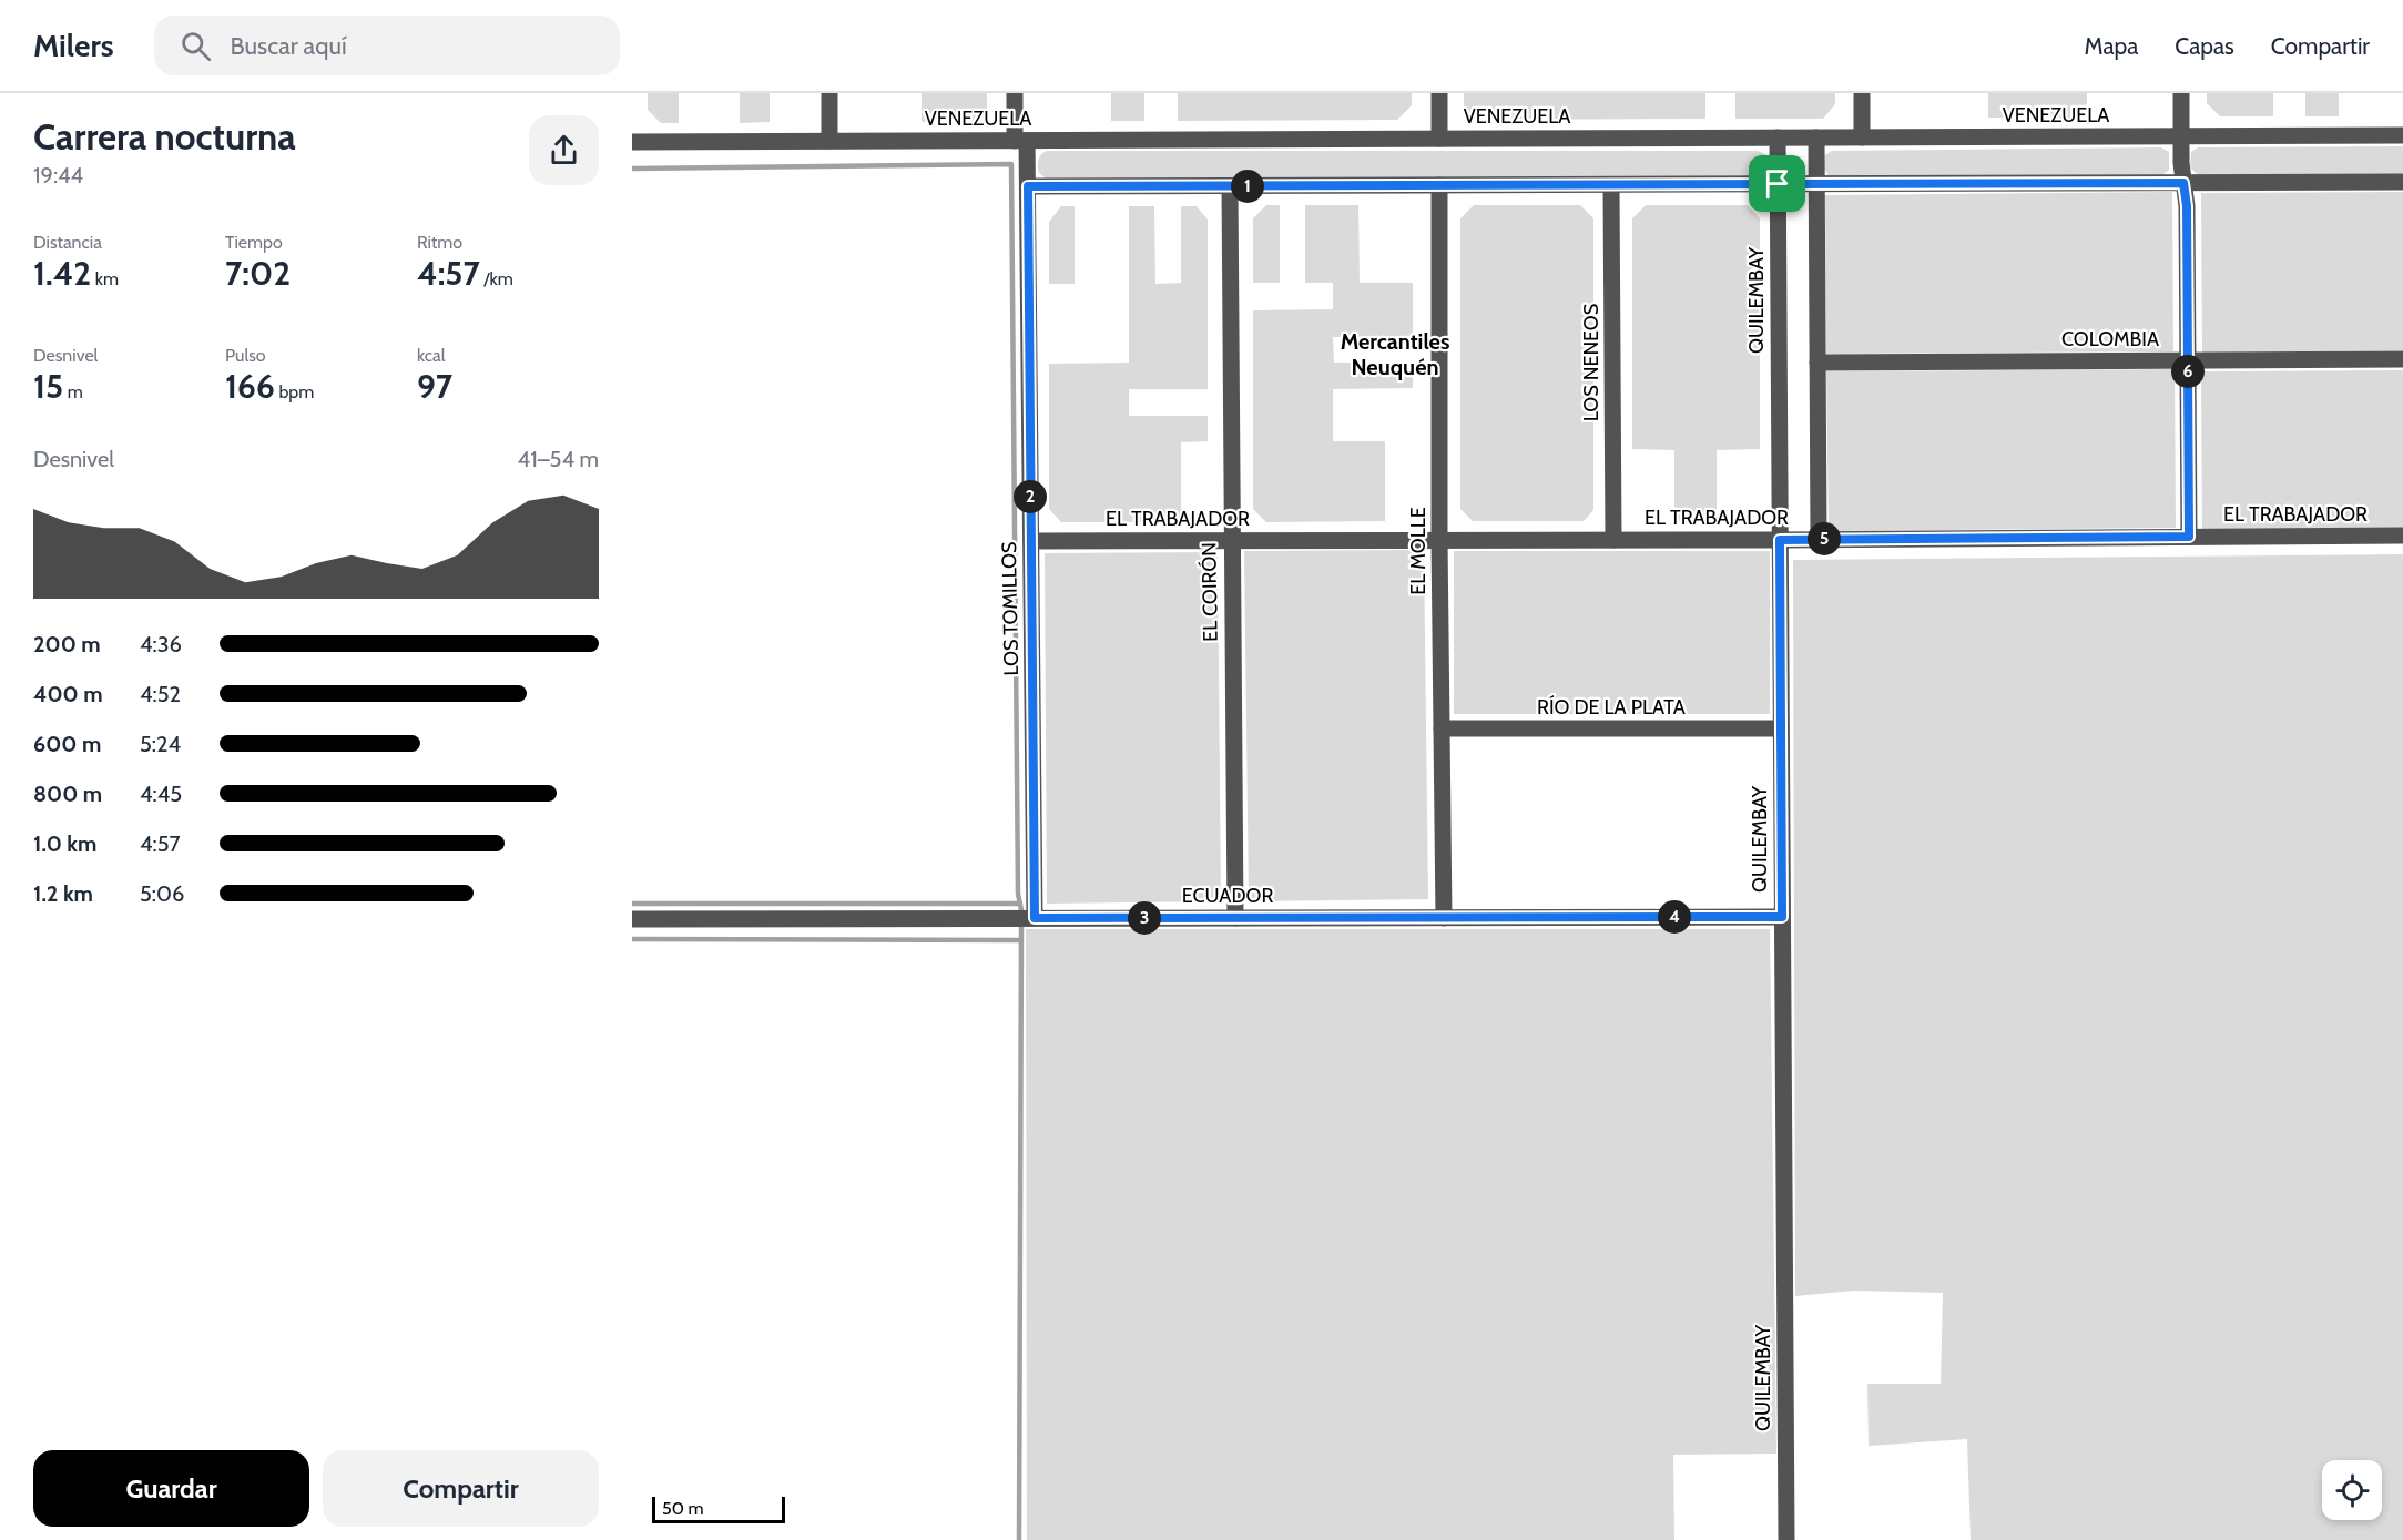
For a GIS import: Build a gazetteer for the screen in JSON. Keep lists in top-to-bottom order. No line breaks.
{"streets":{"street":["VENEZUELA","QUILEMBAY","COLOMBIA","LOS NENEOS","EL TRABAJADOR","EL MOLLE","EL COIRÓN","LOS TOMILLOS","RÍO DE LA PLATA","ECUADOR"]},"crossings":[["VENEZUELA","QUILEMBAY"],["VENEZUELA","LOS TOMILLOS"],["QUILEMBAY","EL TRABAJADOR"],["QUILEMBAY","RÍO DE LA PLATA"],["QUILEMBAY","ECUADOR"],["LOS NENEOS","EL TRABAJADOR"],["EL TRABAJADOR","EL MOLLE"],["EL TRABAJADOR","EL COIRÓN"],["EL TRABAJADOR","LOS TOMILLOS"],["EL MOLLE","RÍO DE LA PLATA"],["EL MOLLE","ECUADOR"],["EL COIRÓN","ECUADOR"],["LOS TOMILLOS","ECUADOR"]],"districts":["Mercantiles Neuquén"],"scale_bar":"50 m","page":{"header":"Milers","search":"Buscar aquí","nav":["Mapa","Capas","Compartir"],"heading":["Carrera nocturna","19:44"],"pins":["1","6","2","5","4","3"],"stats":[["Distancia","1.42 km"],["Tiempo","7:02"],["Ritmo","4:57 /km"],["Desnivel","15 m"],["Pulso","166 bpm"],["kcal","97"]],"chart":["Desnivel","41–54 m"],"list":[{"name":"200 m","note":"4:36"},{"name":"400 m","note":"4:52"},{"name":"600 m","note":"5:24"},{"name":"800 m","note":"4:45"},{"name":"1.0 km","note":"4:57"},{"name":"1.2 km","note":"5:06"}],"buttons":["Guardar","Compartir"],"scale":"50 m"}}
